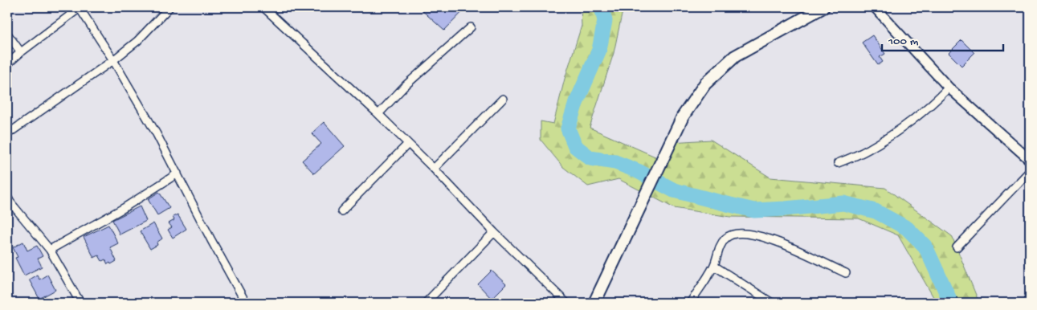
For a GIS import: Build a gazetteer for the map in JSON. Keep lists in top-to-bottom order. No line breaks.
{"scale_bar":"100 m"}
